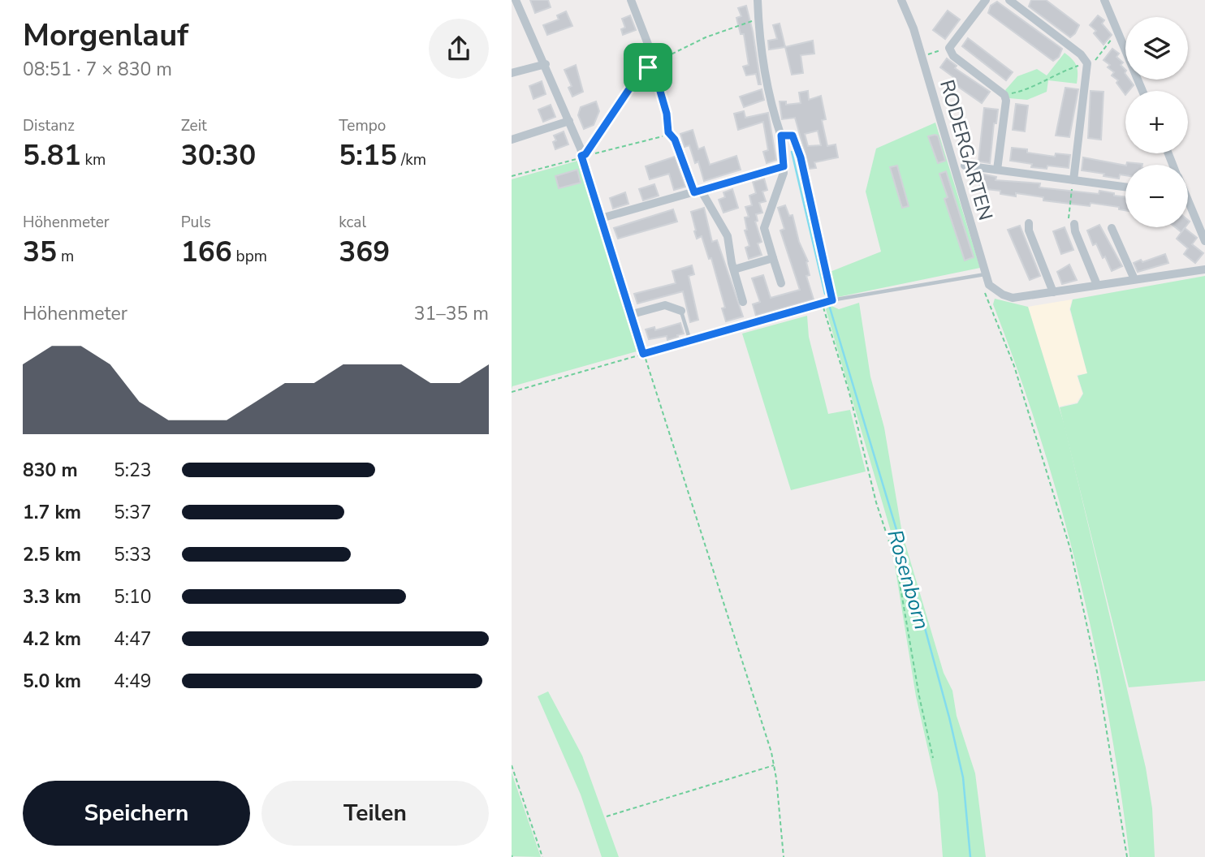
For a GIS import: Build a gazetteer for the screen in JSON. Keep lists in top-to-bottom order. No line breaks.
{"streets":{"street":["RODERGARTEN"]},"water":["Rosenborn"],"page":{"heading":["Morgenlauf","08:51 · 7 × 830 m"],"map_buttons":["+","−"],"stats":[["Distanz","5.81 km"],["Zeit","30:30"],["Tempo","5:15 /km"],["Höhenmeter","35 m"],["Puls","166 bpm"],["kcal","369"]],"chart":["Höhenmeter","31–35 m"],"list":[{"name":"830 m","note":"5:23"},{"name":"1.7 km","note":"5:37"},{"name":"2.5 km","note":"5:33"},{"name":"3.3 km","note":"5:10"},{"name":"4.2 km","note":"4:47"},{"name":"5.0 km","note":"4:49"}],"buttons":["Speichern","Teilen"]}}
